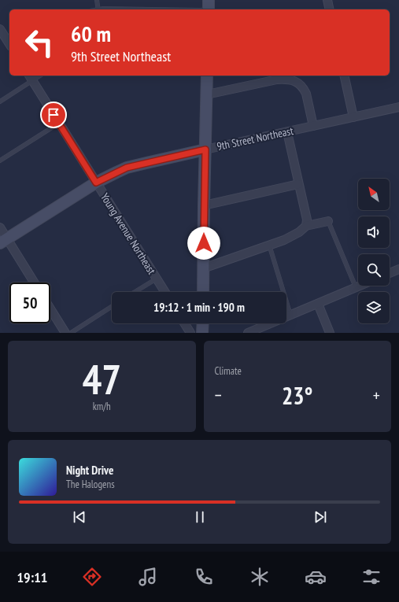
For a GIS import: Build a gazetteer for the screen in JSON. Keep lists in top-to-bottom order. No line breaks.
{"streets":{"main road":["9th Street Northeast"],"street":["Young Avenue Northeast"]},"crossings":[["9th Street Northeast","Young Avenue Northeast"]],"north":"top left","page":{"turn":["60 m","9th Street Northeast"],"limit":"50","trip":"19:12 · 1 min · 190 m","tile":[["47","km/h"],"Climate"],"heat":["−","23°","+"],"song":["Night Drive","The Halogens"],"tabs":"19:11"}}
